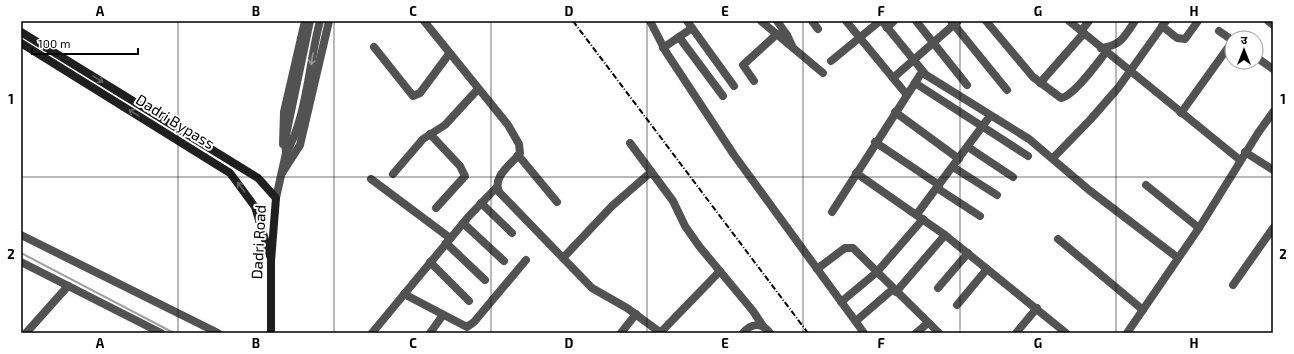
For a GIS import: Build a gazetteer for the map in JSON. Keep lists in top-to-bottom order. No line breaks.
{"streets":{"main road":["Dadri Bypass","Dadri Road"]},"crossings":[["Dadri Bypass","Dadri Road"]],"scale_bar":"100 m","north":"top","grid":{"columns":["A","B","C","D","E","F","G","H"],"rows":["1","2"]}}
